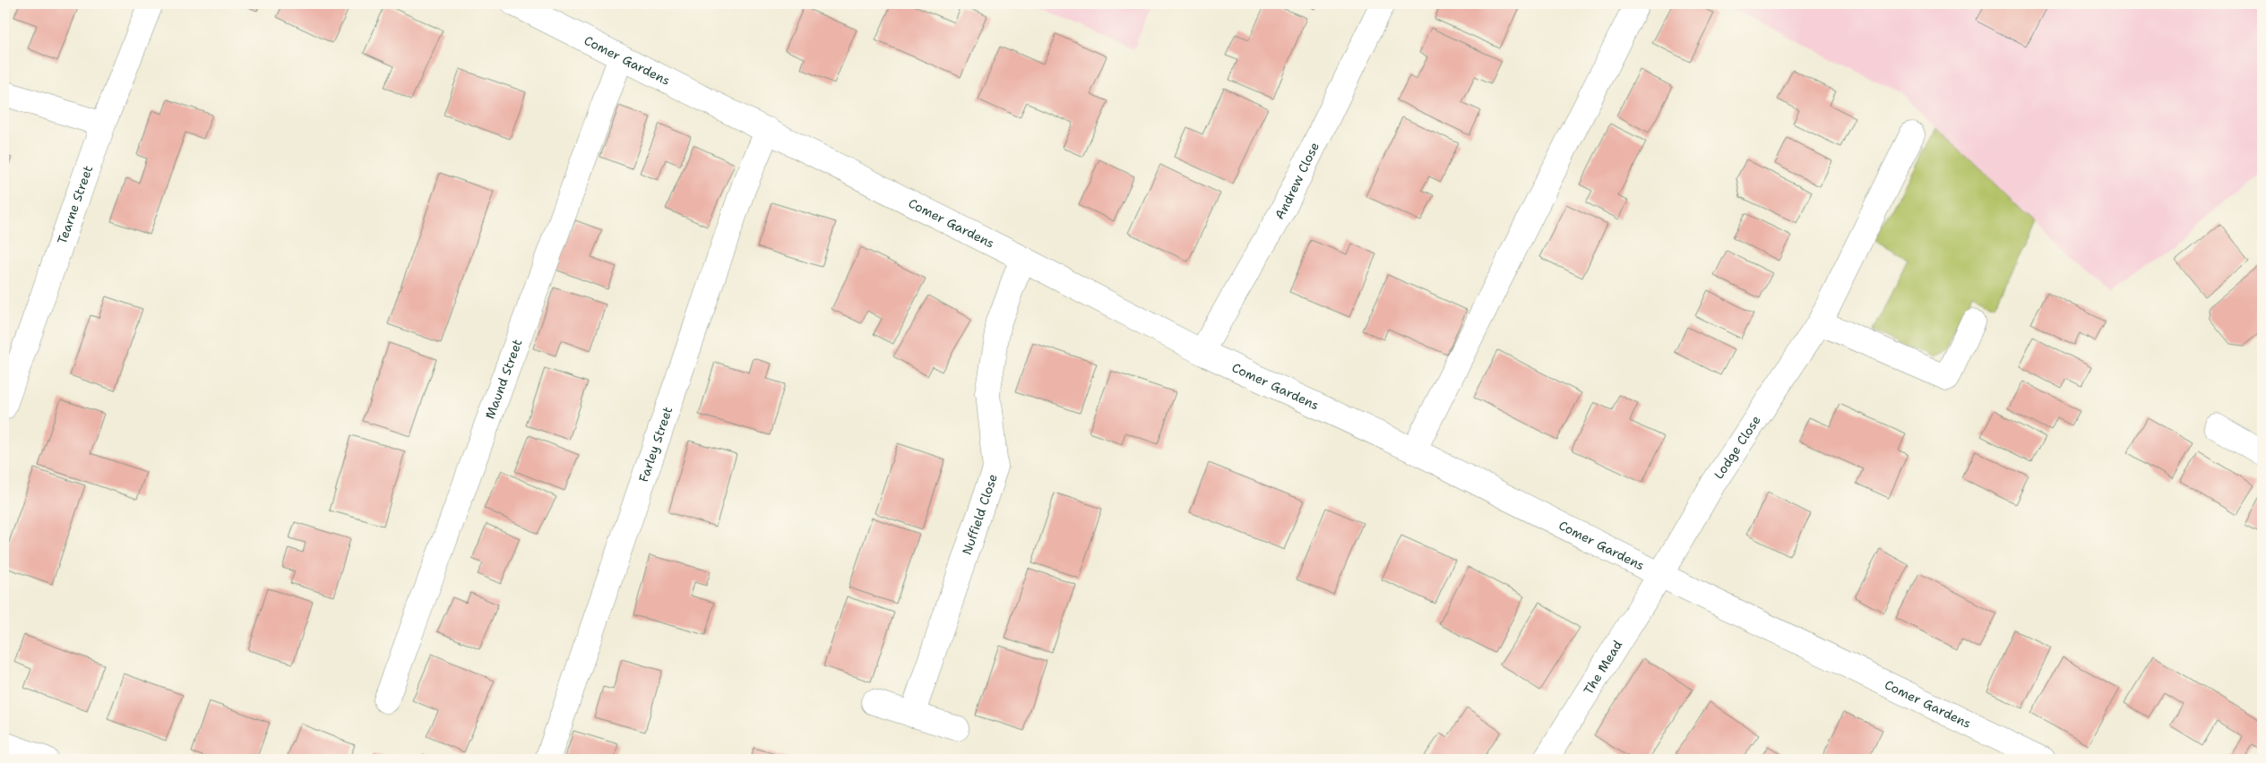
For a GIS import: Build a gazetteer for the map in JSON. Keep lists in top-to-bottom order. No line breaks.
{"streets":{"street":["Comer Gardens","Andrew Close","Tearne Street","Maund Street","Farley Street","Lodge Close","Nuffield Close","The Mead"]},"crossings":[["Comer Gardens","Andrew Close"],["Comer Gardens","Maund Street"],["Comer Gardens","Farley Street"],["Comer Gardens","Lodge Close"],["Comer Gardens","Nuffield Close"],["Comer Gardens","The Mead"],["Lodge Close","The Mead"]]}
